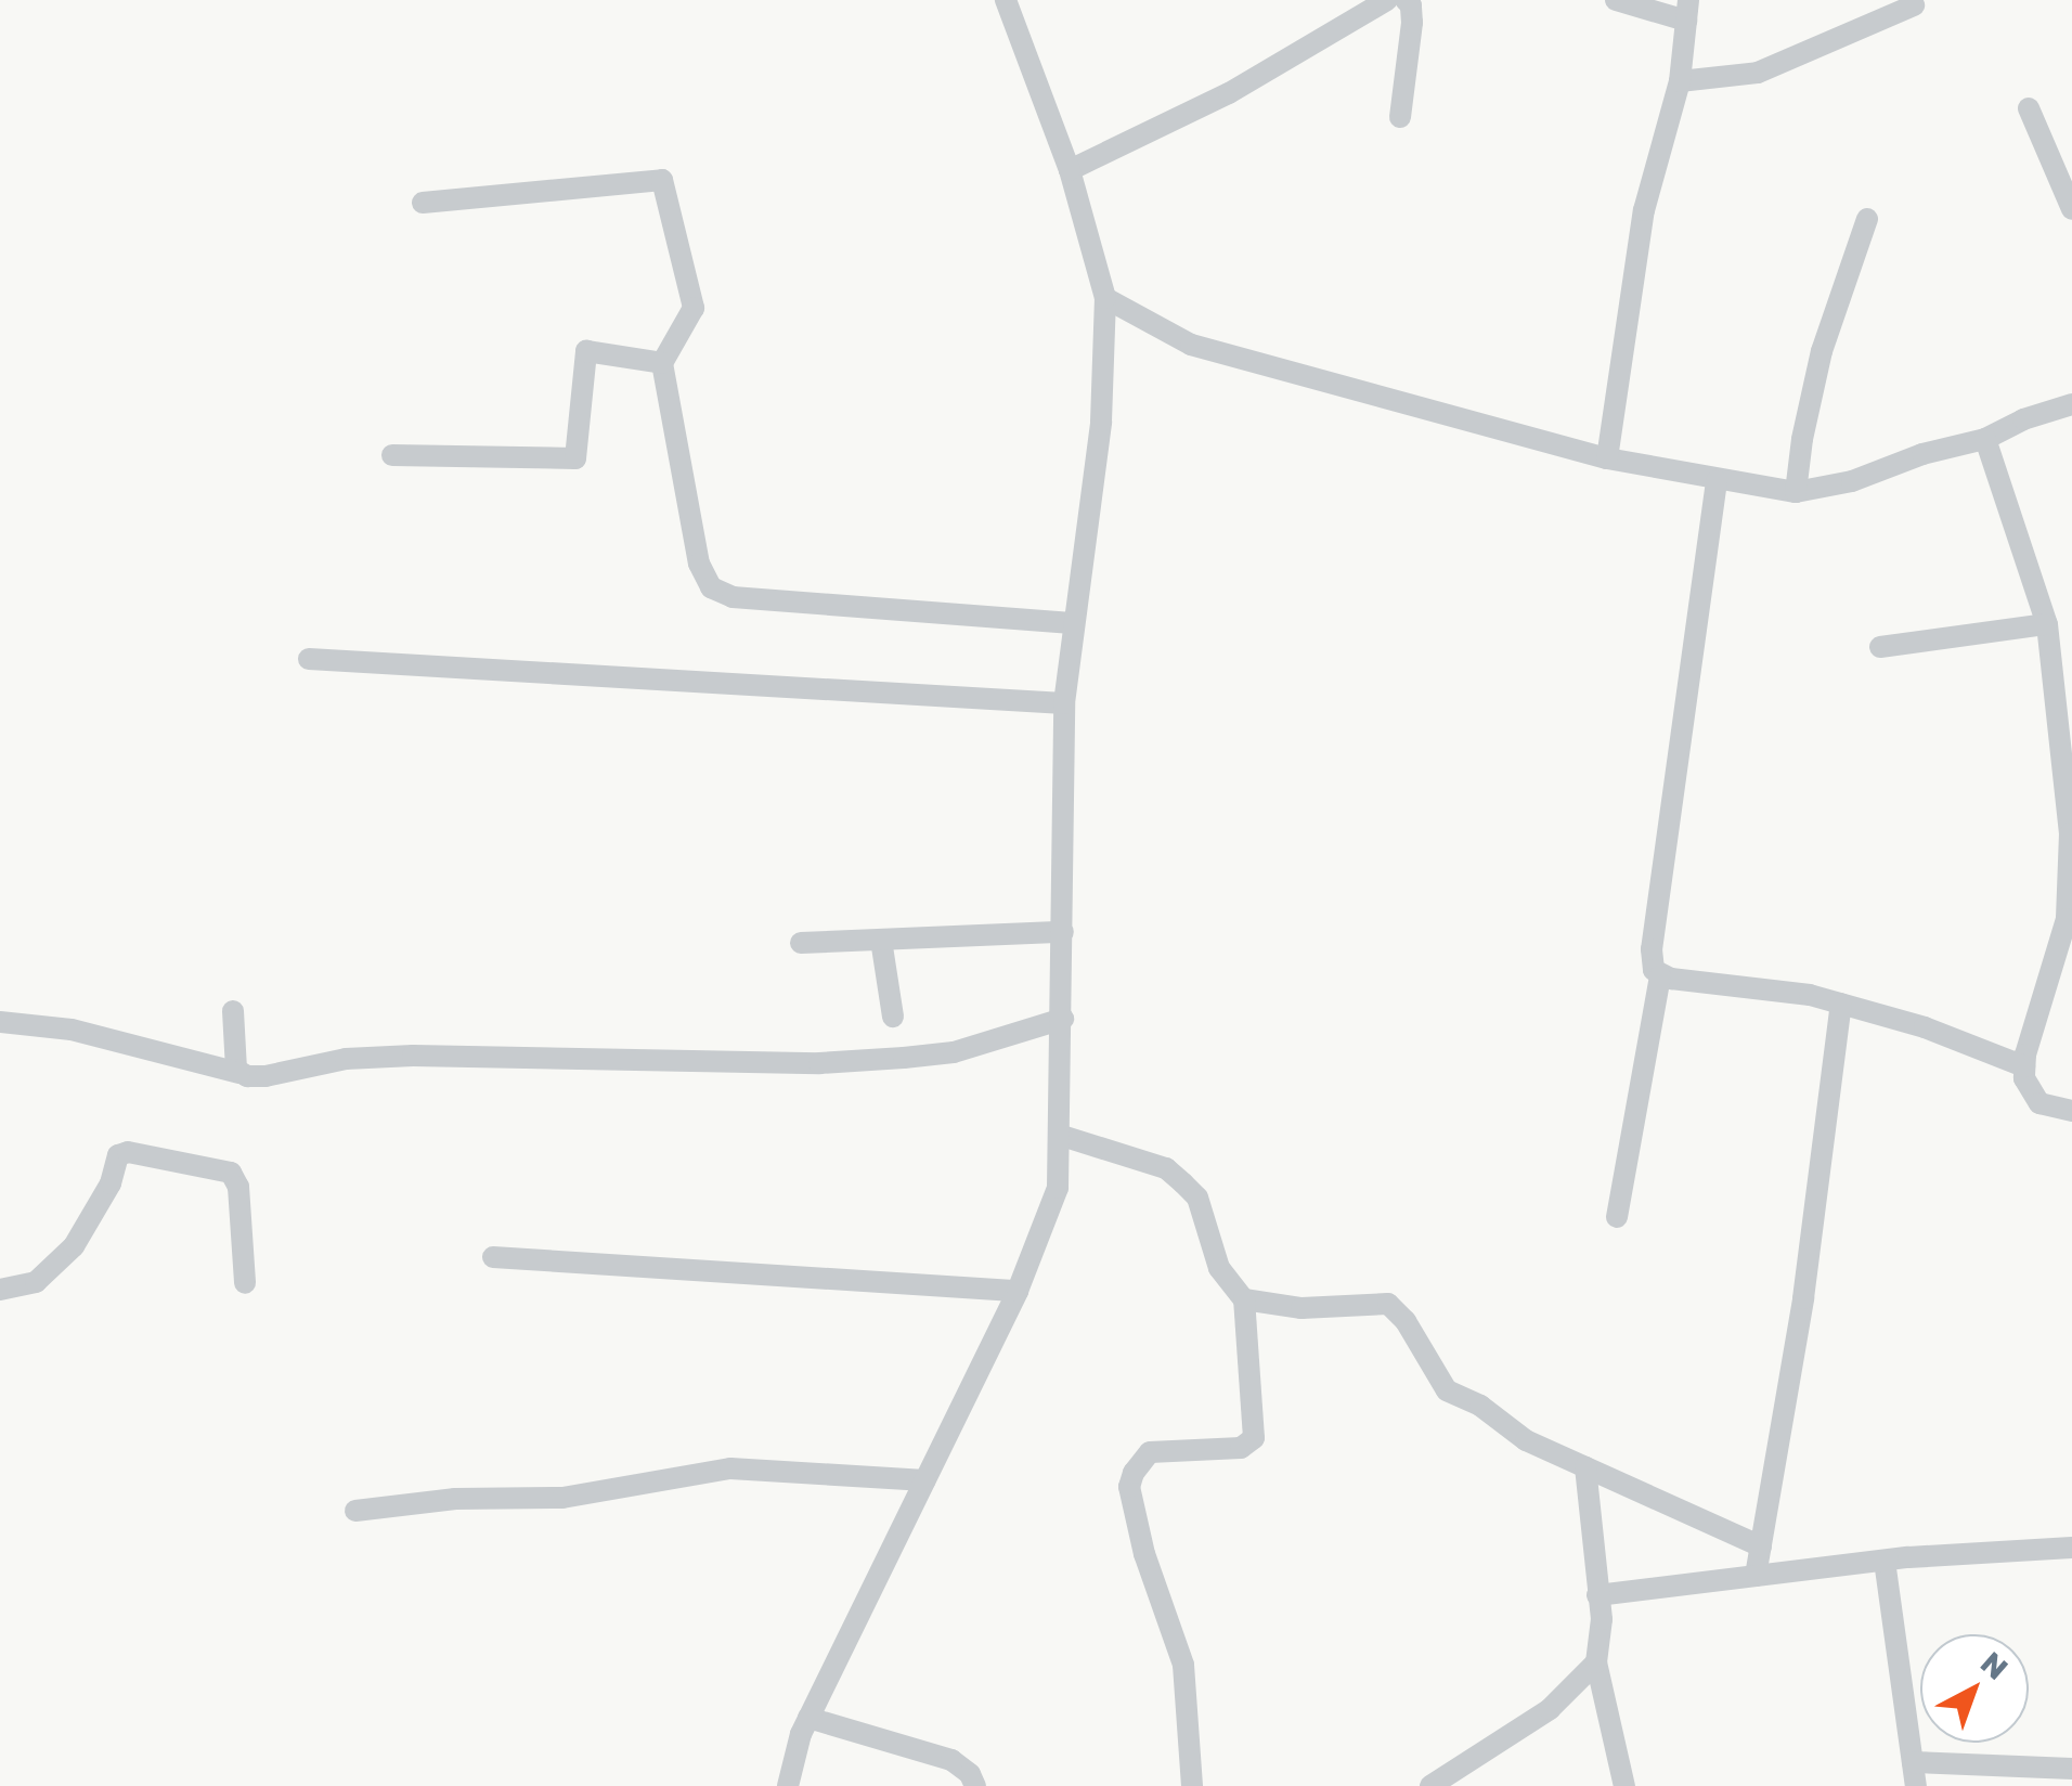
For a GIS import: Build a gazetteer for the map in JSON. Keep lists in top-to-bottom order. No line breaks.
{"north":"top right"}
